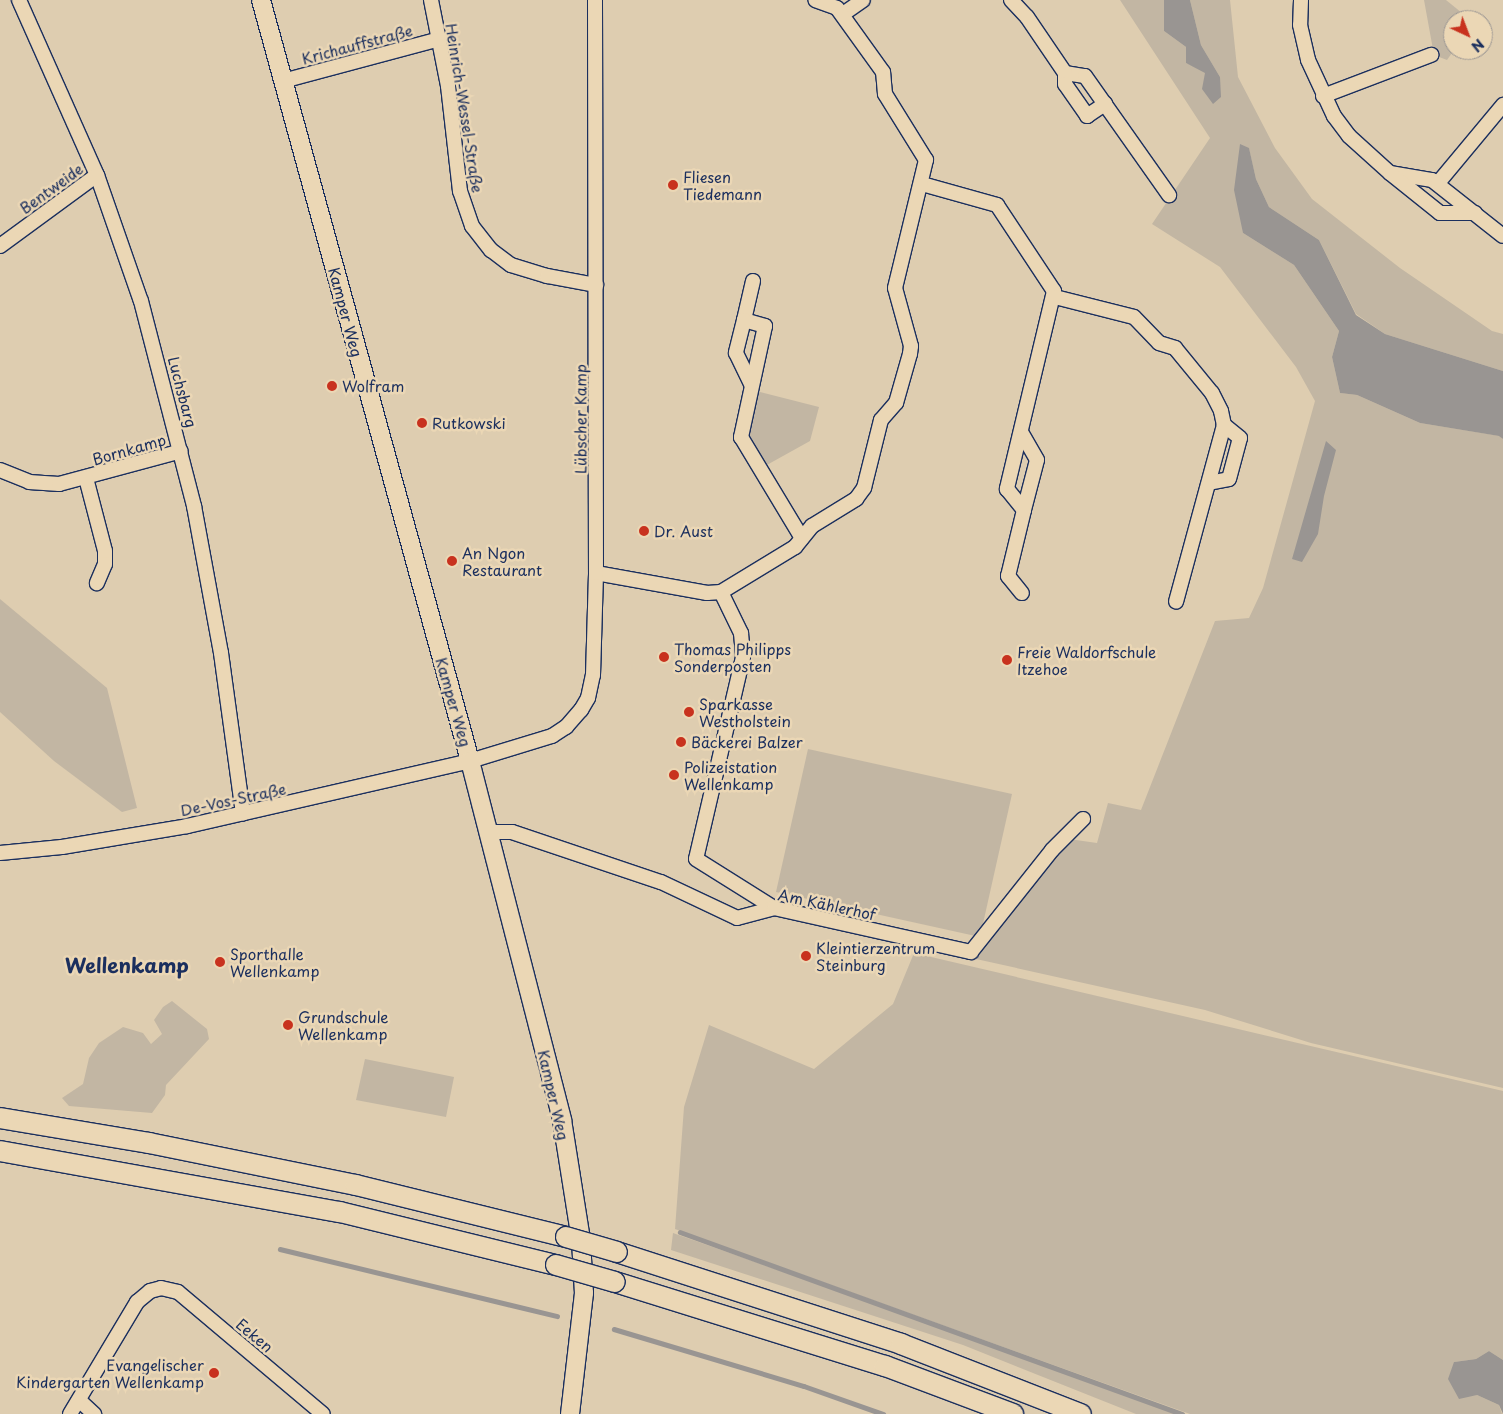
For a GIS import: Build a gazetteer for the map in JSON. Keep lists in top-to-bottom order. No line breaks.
{"streets":{"main road":["Kamper Weg"],"street":["Krichauffstraße","Heinrich-Wessel-Straße","Bentweide","Luchsbarg","Lübscher Kamp","Bornkamp","De-Vos-Straße","Am Kählerhof","Eeken"]},"crossings":[["Krichauffstraße","Heinrich-Wessel-Straße"],["Krichauffstraße","Kamper Weg"],["Heinrich-Wessel-Straße","Lübscher Kamp"],["Bentweide","Luchsbarg"],["Kamper Weg","Lübscher Kamp"],["Kamper Weg","De-Vos-Straße"],["Kamper Weg","Am Kählerhof"],["Luchsbarg","Bornkamp"],["Luchsbarg","De-Vos-Straße"],["Lübscher Kamp","De-Vos-Straße"]],"districts":["Wellenkamp"],"places":["Fliesen Tiedemann","Wolfram","Rutkowski","Dr. Aust","An Ngon Restaurant","Thomas Philipps Sonderposten","Freie Waldorfschule Itzehoe","Sparkasse Westholstein","Bäckerei Balzer","Polizeistation Wellenkamp","Kleintierzentrum Steinburg","Sporthalle Wellenkamp","Grundschule Wellenkamp","Evangelischer Kindergarten Wellenkamp"],"north":"bottom right"}
